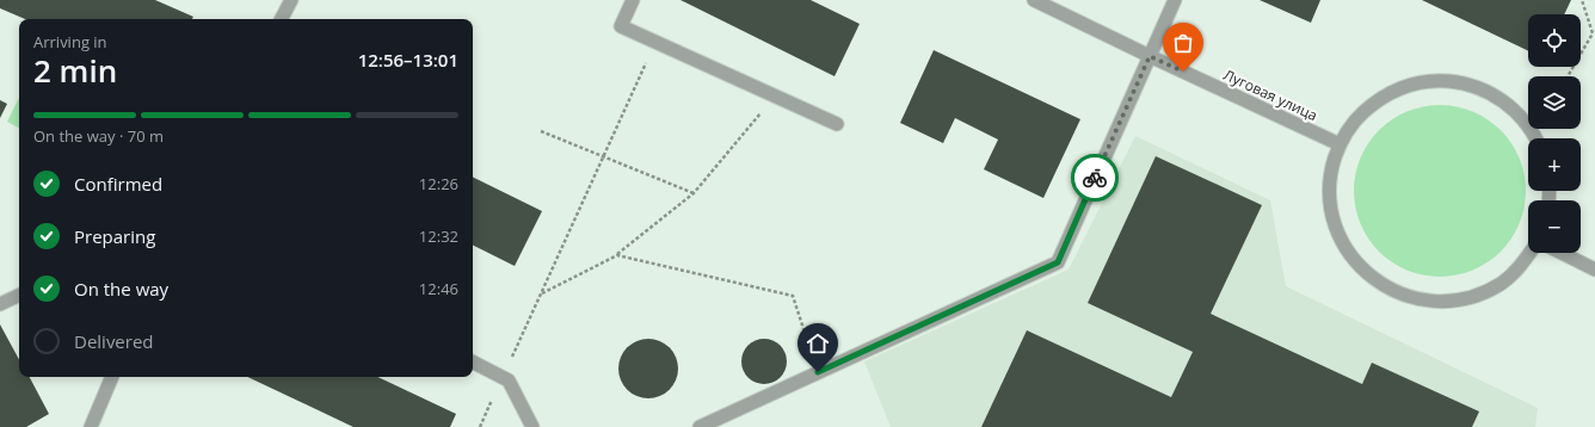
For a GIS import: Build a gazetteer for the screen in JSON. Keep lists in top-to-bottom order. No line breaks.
{"streets":{"street":["Луговая улица"]},"page":{"map_buttons":["+","−"],"heading":["2 min","Arriving in","12:56–13:01"],"bar":"On the way · 70 m","list":[["Confirmed","12:26"],["Preparing","12:32"],["On the way","12:46"],"Delivered"]}}
